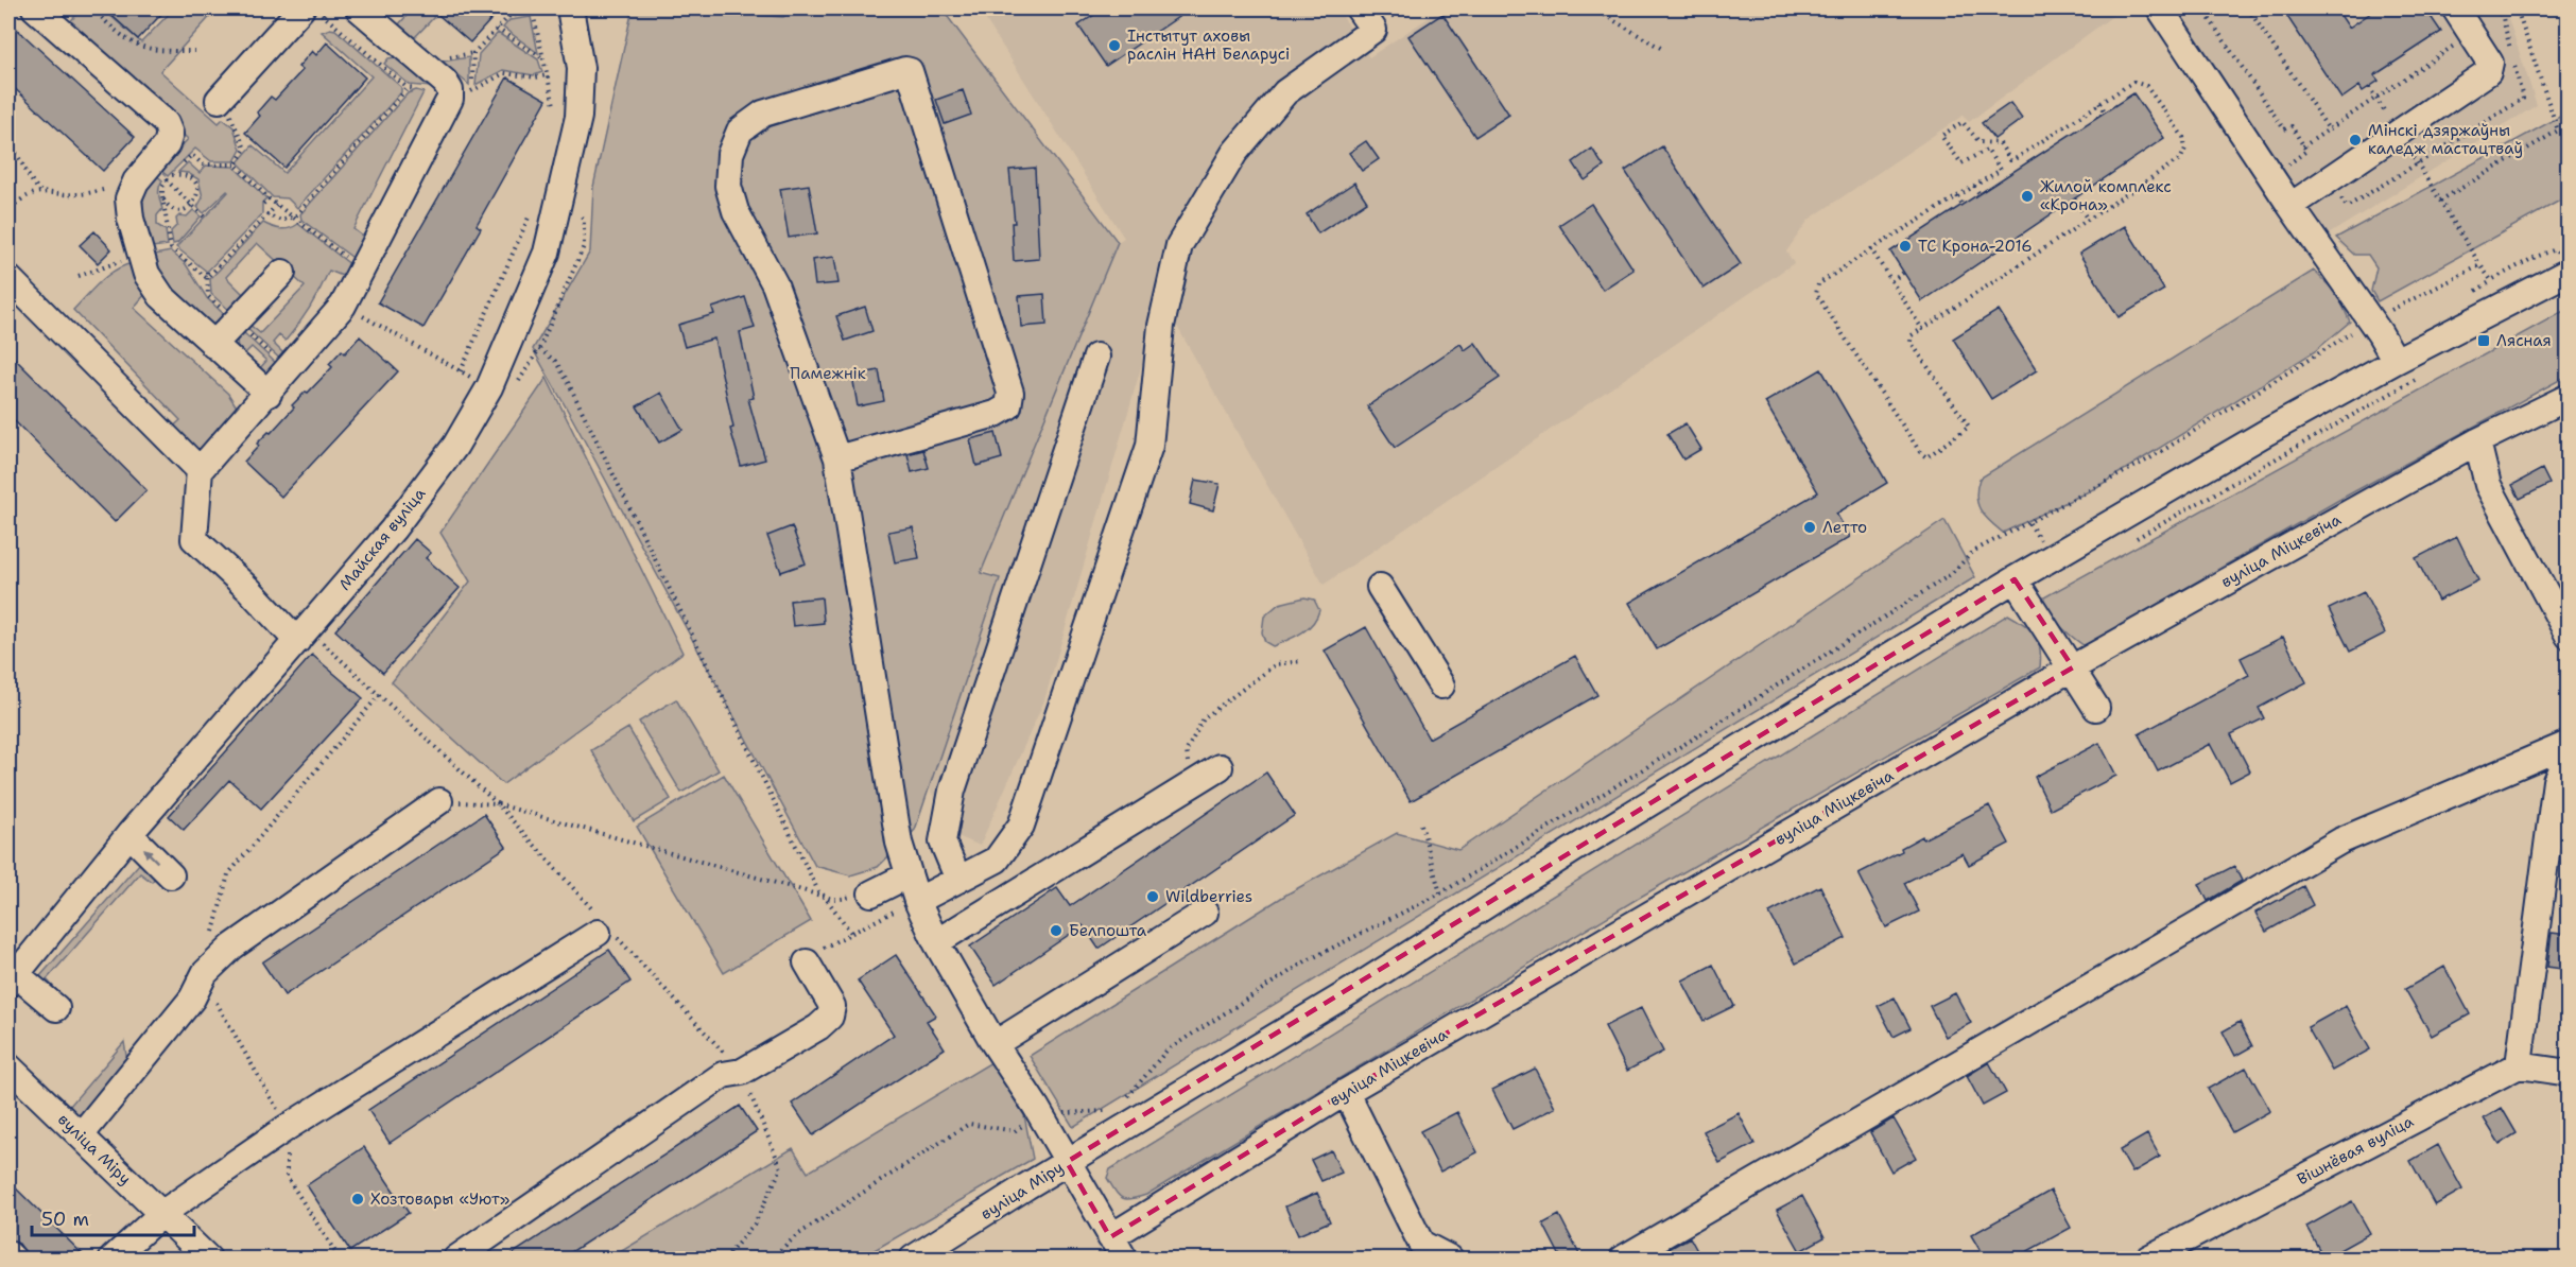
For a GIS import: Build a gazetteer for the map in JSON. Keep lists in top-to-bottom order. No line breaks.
{"streets":{"street":["Майская вуліца","вуліца Міцкевіча","вуліца Міру","Вішнёвая вуліца"]},"parks":["Памежнік"],"places":{"other":["Інстытут аховы раслін НАН Беларусі","Мінскі дзяржаўны каледж мастацтваў","Жилой комплекс «Крона»","ТС Крона-2016","Летто","Wildberries","Белпошта","Хозтовары «Уют»"],"transit":["Лясная"]},"scale_bar":"50 m"}
